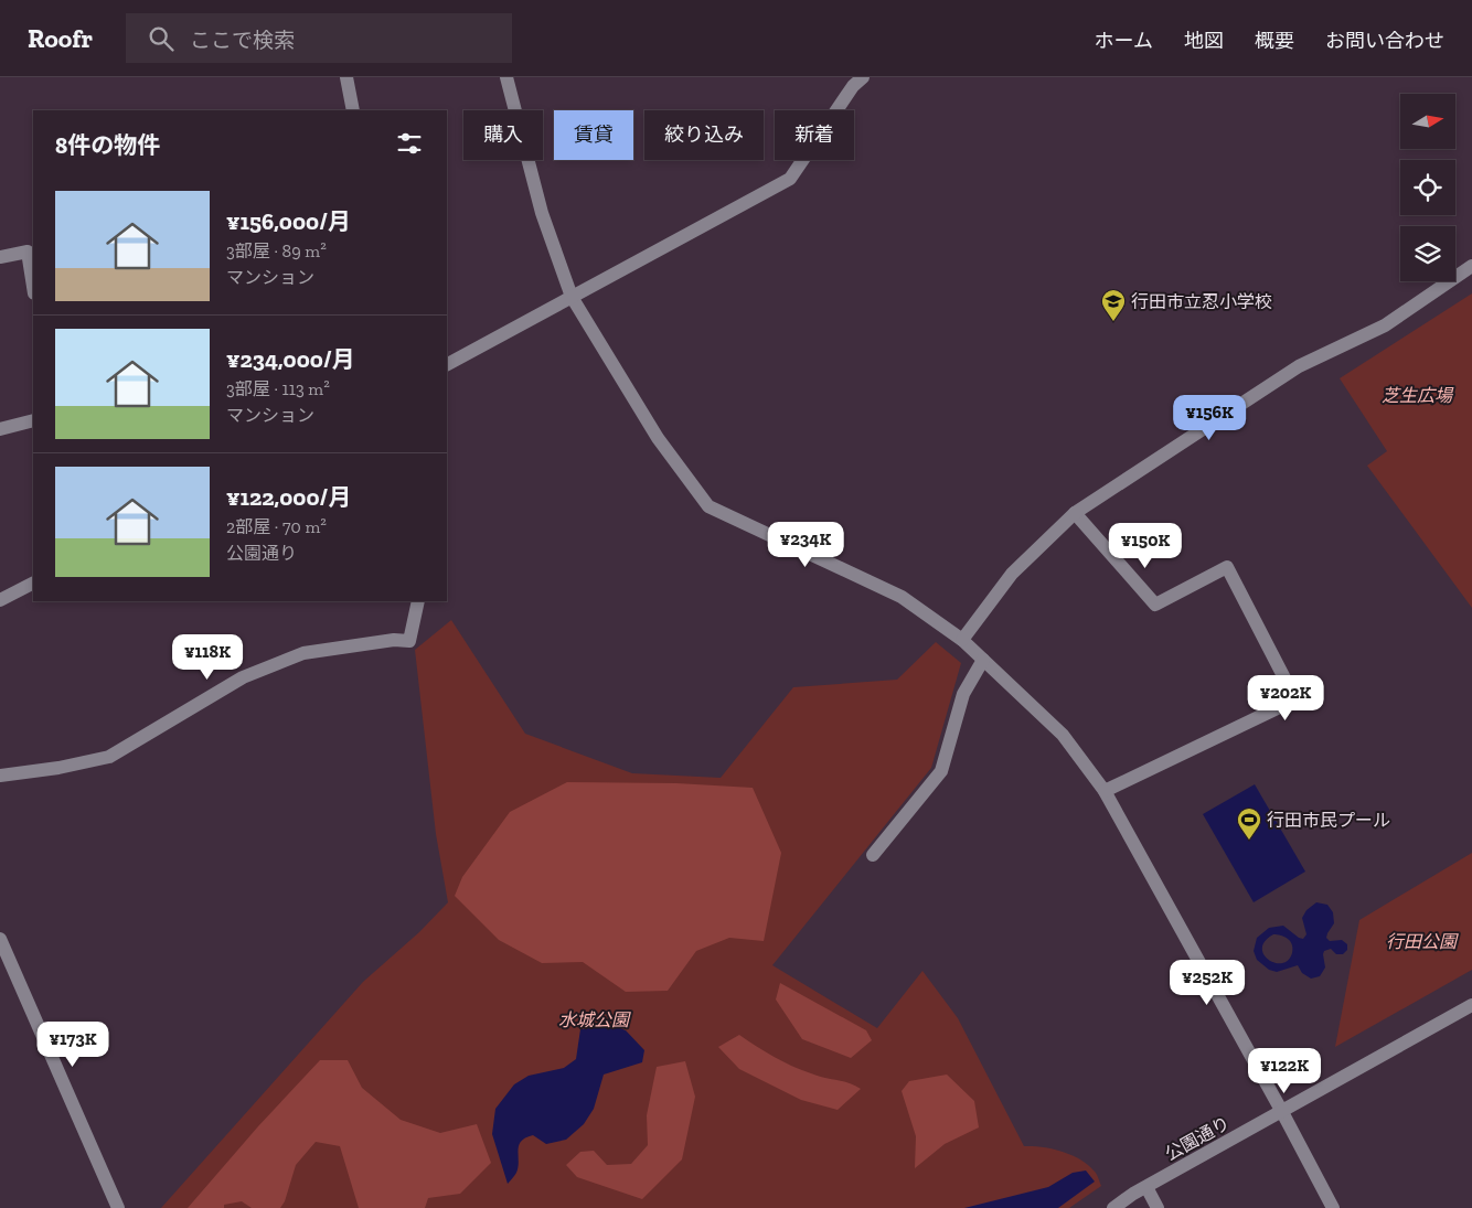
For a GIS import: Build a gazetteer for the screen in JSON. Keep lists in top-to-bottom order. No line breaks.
{"streets":{"street":["公園通り"]},"parks":["芝生広場","行田公園","水城公園"],"places":{"school or university":["行田市立忍小学校"],"sports":["行田市民プール"]},"north":"right","page":{"header":"Roofr","search":"ここで検索","nav":["ホーム","地図","概要","お問い合わせ"],"chip":["購入","賃貸","絞り込み","新着"],"heading":"8件の物件","list":[{"name":"¥156,000/月","note":"3部屋 · 89 m² · マンション"},{"name":"¥234,000/月","note":"3部屋 · 113 m² · マンション"},{"name":"¥122,000/月","note":"2部屋 · 70 m² · 公園通り"}],"price":["¥156K","¥234K","¥150K","¥118K","¥202K","¥252K","¥173K","¥122K"]}}
